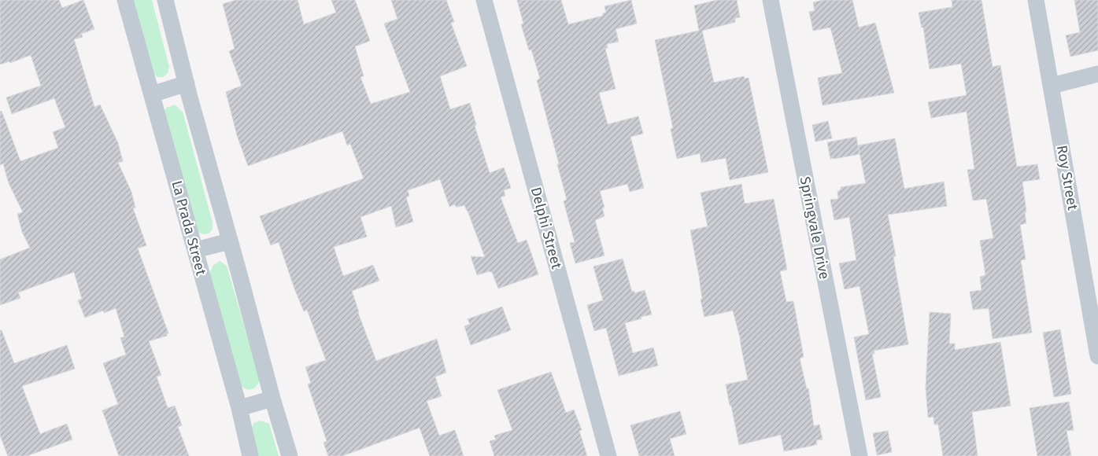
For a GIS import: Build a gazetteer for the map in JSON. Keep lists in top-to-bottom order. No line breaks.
{"streets":{"street":["Roy Street","La Prada Street","Delphi Street","Springvale Drive"]}}
